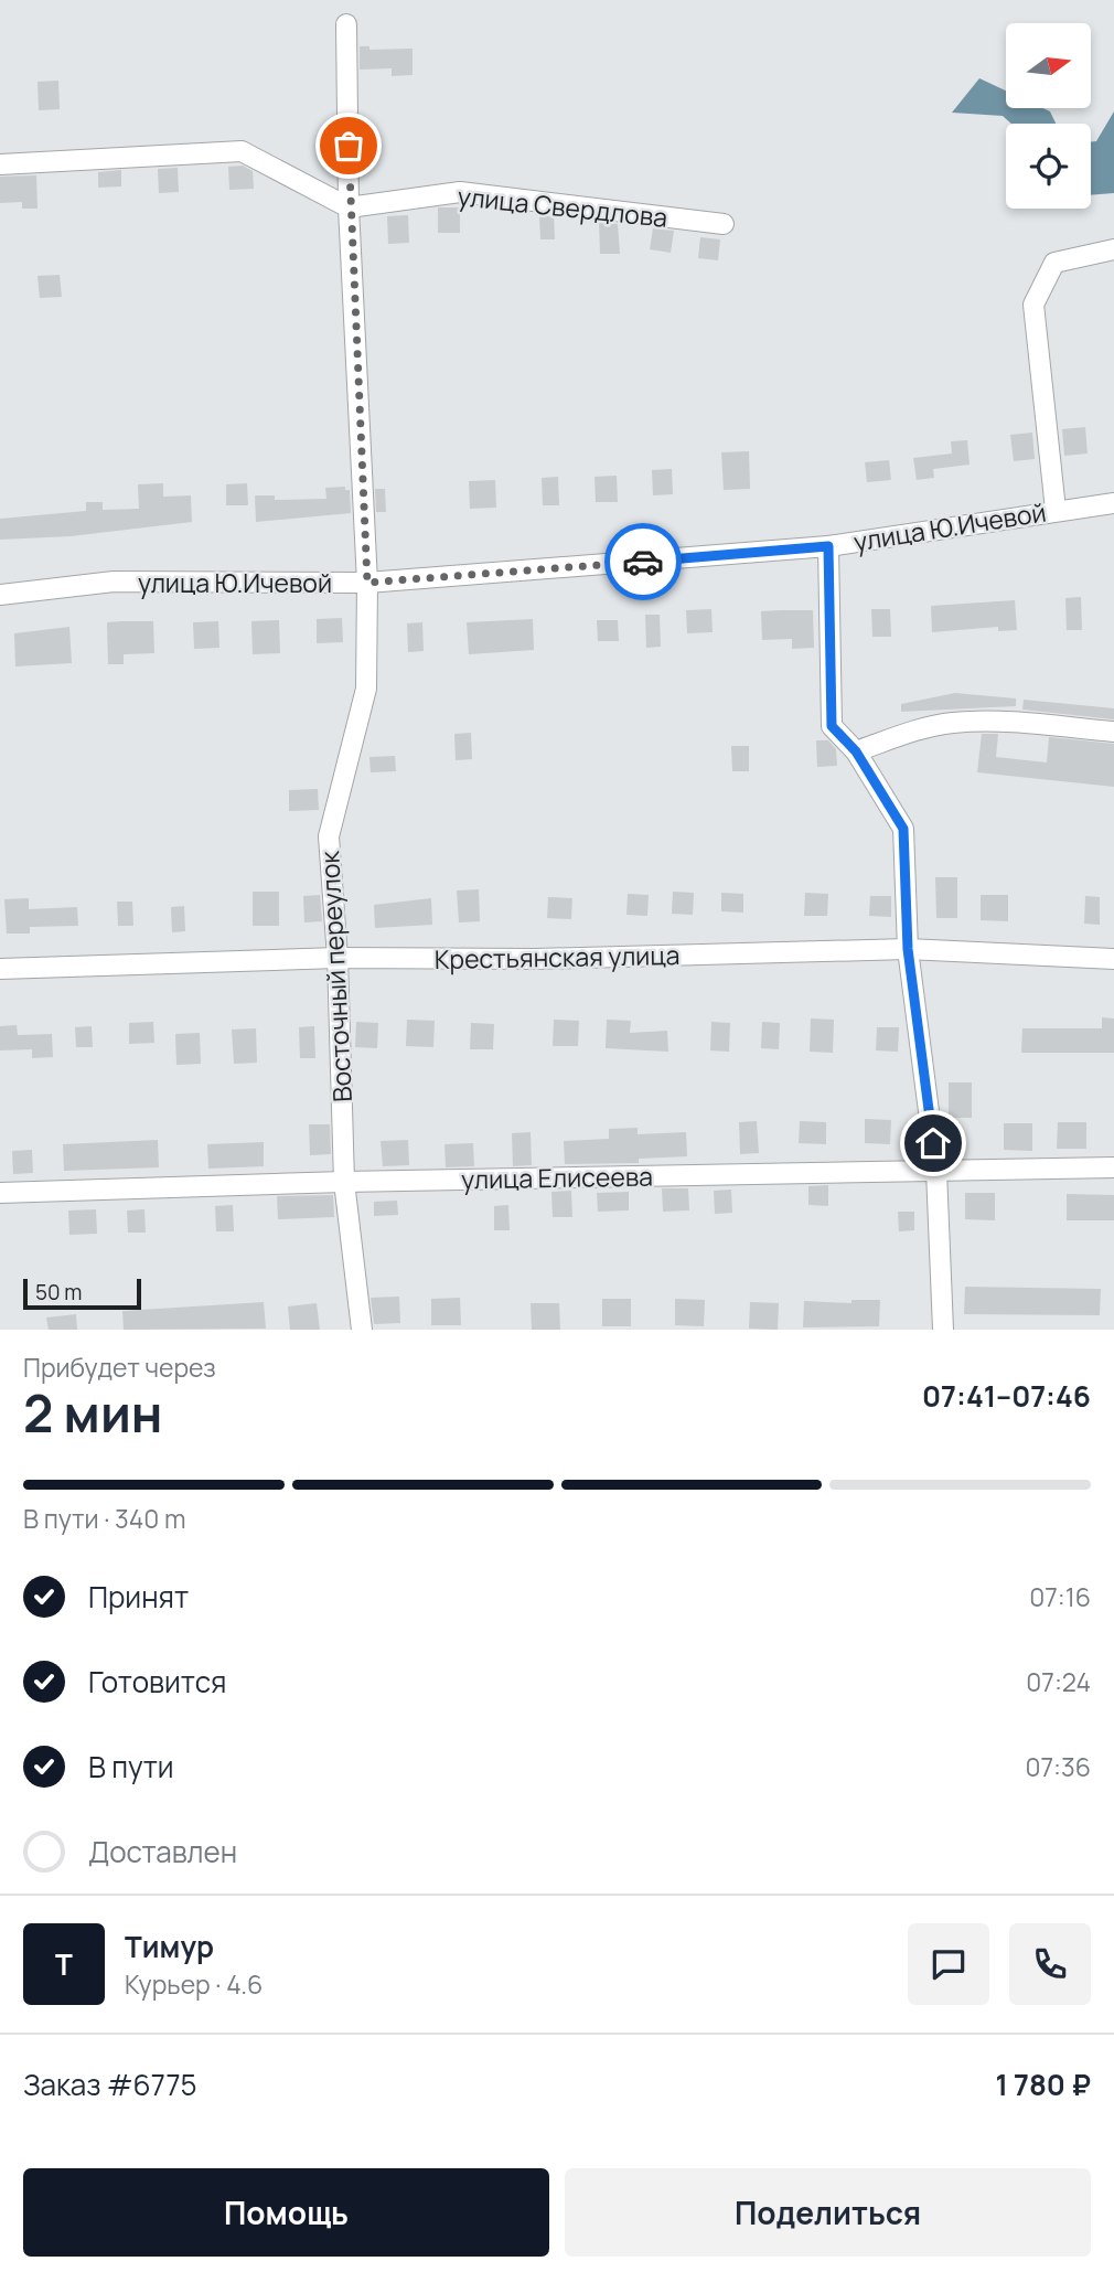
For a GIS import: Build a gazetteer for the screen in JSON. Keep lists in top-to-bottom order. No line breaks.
{"streets":{"street":["улица Свердлова","улица Ю.Ичевой","Крестьянская улица","Восточный переулок","улица Елисеева"]},"crossings":[["улица Свердлова","Восточный переулок"],["улица Ю.Ичевой","Восточный переулок"],["Крестьянская улица","Восточный переулок"],["Восточный переулок","улица Елисеева"]],"scale_bar":"50 m","north":"right","page":{"scale":"50 m","heading":["2 мин","Прибудет через","07:41–07:46"],"panel":["Тимур","Курьер · 4.6","Заказ #6775","1 780 ₽"],"bar":"В пути · 340 m","list":[["Принят","07:16"],["Готовится","07:24"],["В пути","07:36"],"Доставлен"],"round":"Т","buttons":["Помощь","Поделиться"]}}
